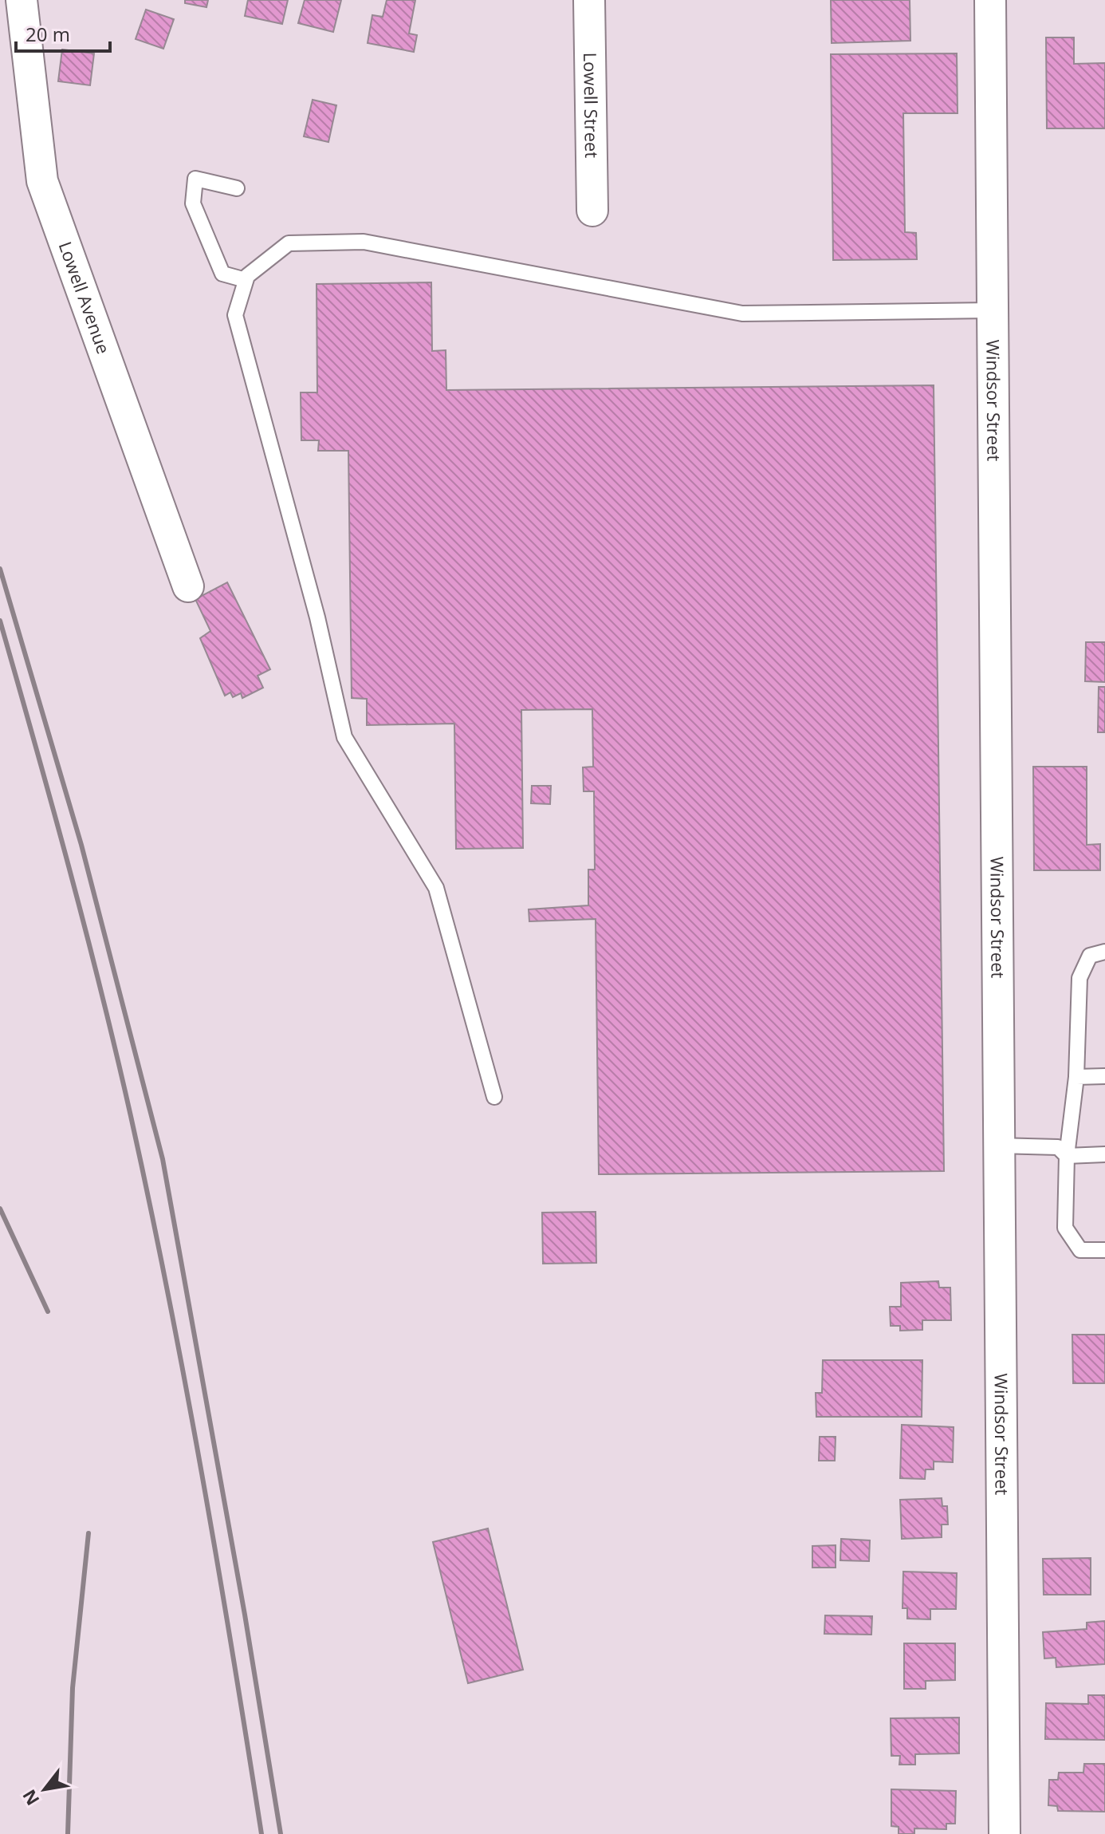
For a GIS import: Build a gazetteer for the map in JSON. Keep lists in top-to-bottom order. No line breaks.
{"streets":{"street":["Lowell Street","Lowell Avenue","Windsor Street"]},"scale_bar":"20 m","north":"bottom left"}
